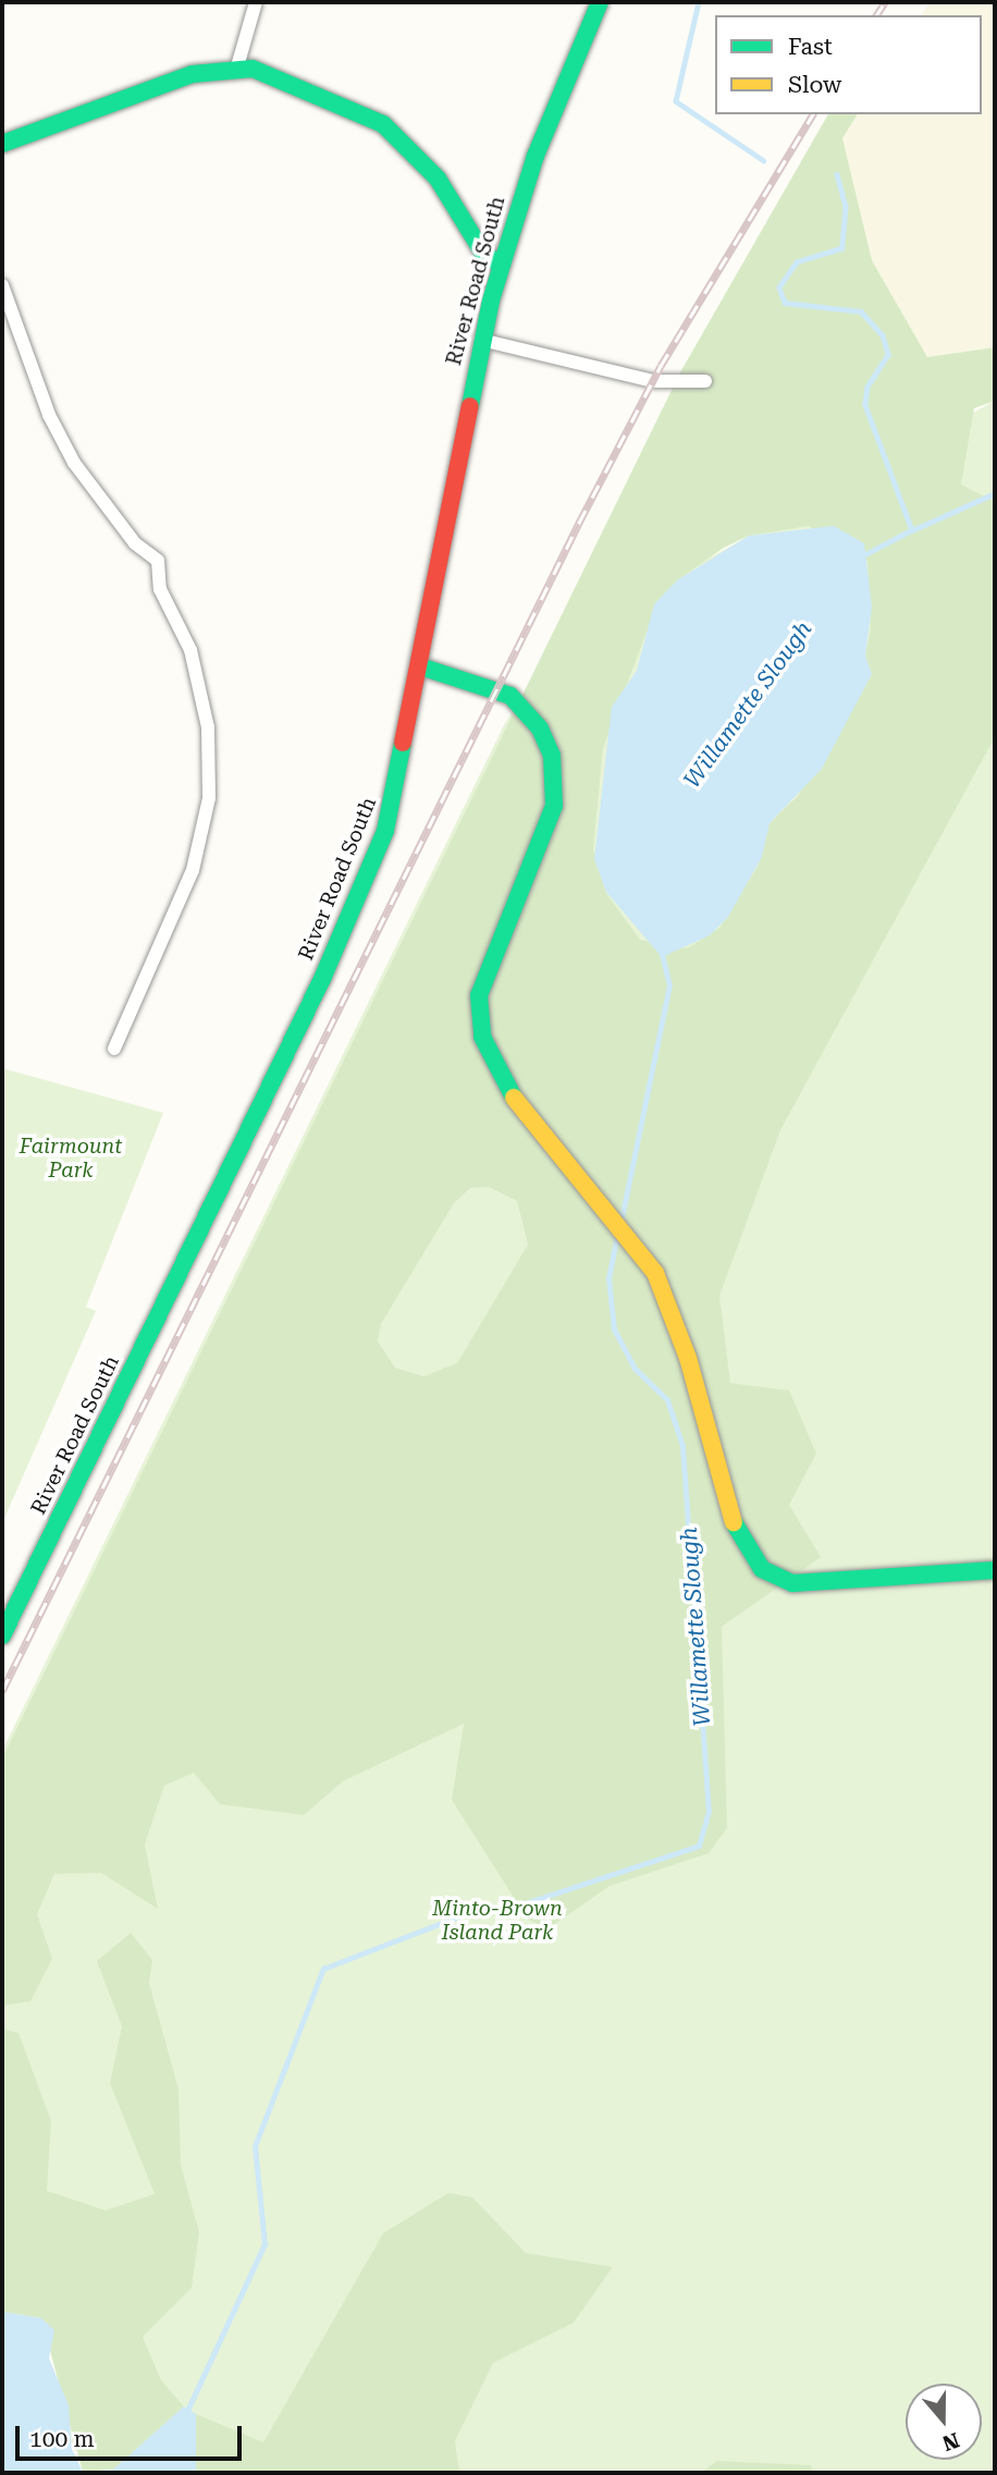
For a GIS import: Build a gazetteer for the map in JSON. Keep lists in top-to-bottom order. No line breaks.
{"streets":{"street":["River Road South"]},"water":["Willamette Slough"],"parks":["Fairmount Park","Minto-Brown Island Park"],"legend":["Fast","Slow"],"scale_bar":"100 m","north":"bottom"}
